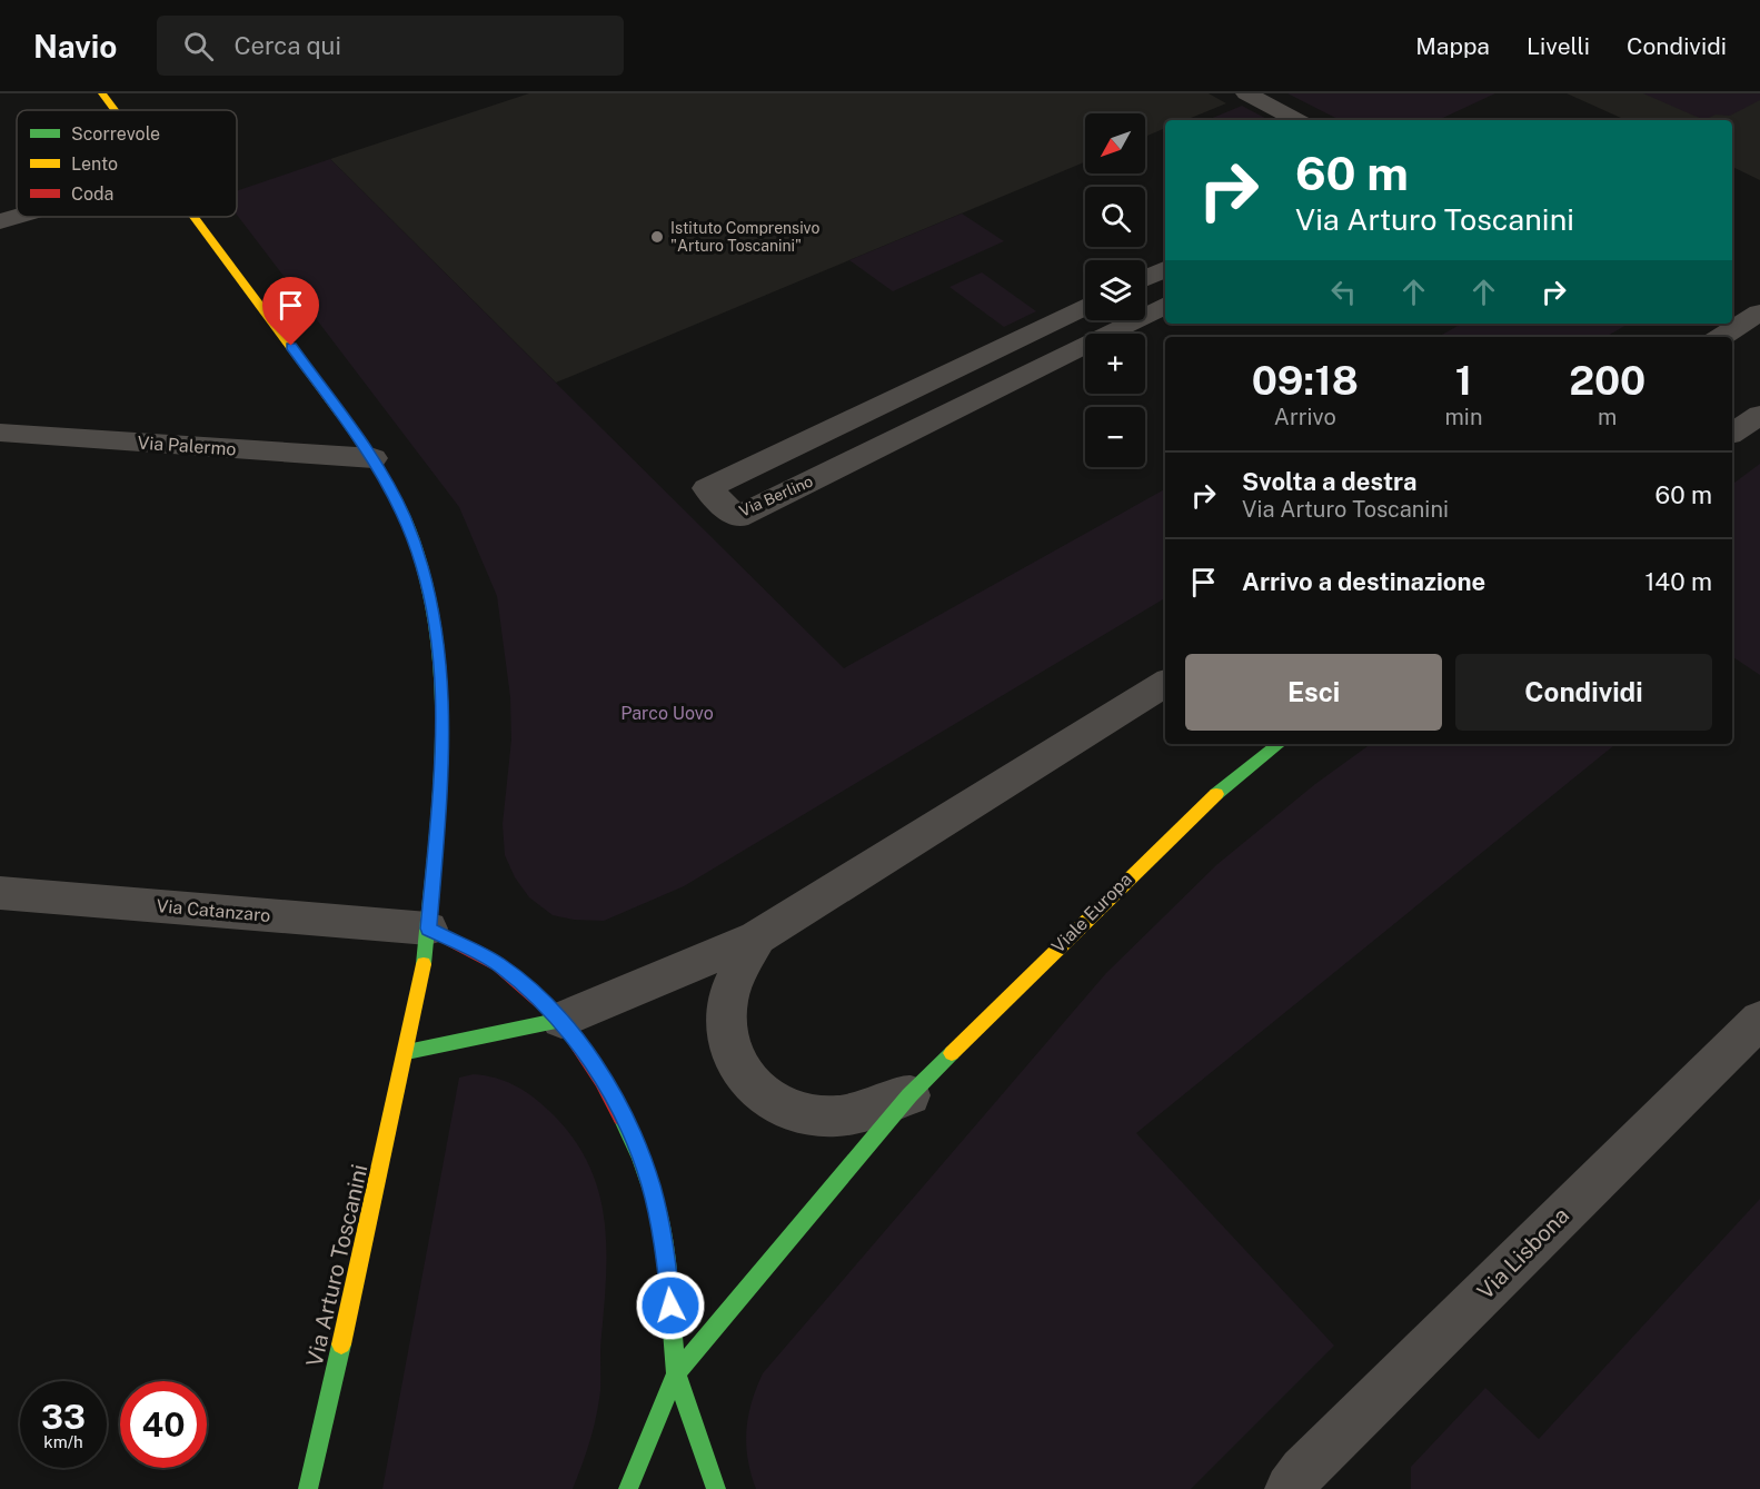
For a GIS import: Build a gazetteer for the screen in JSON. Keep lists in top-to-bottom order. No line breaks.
{"streets":{"street":["Via Palermo","Via Berlino","Via Catanzaro","Viale Europa","Via Lisbona","Via Arturo Toscanini"]},"crossings":[["Via Palermo","Via Arturo Toscanini"],["Via Catanzaro","Via Arturo Toscanini"]],"parks":["Parco Uovo"],"places":["Istituto Comprensivo \"Arturo Toscanini\""],"legend":["Scorrevole","Lento","Coda"],"north":"bottom left","page":{"header":"Navio","search":"Cerca qui","nav":["Mappa","Livelli","Condividi"],"map_buttons":["+","−"],"turn":["60 m","Via Arturo Toscanini"],"eta":["09:18","Arrivo","1","min","200","m"],"list":[{"name":"Svolta a destra","note":"Via Arturo Toscanini","value":"60 m"},{"name":"Arrivo a destinazione","value":"140 m"}],"buttons":["Esci","Condividi"],"speed":"33 km/h","limit":"40"}}
